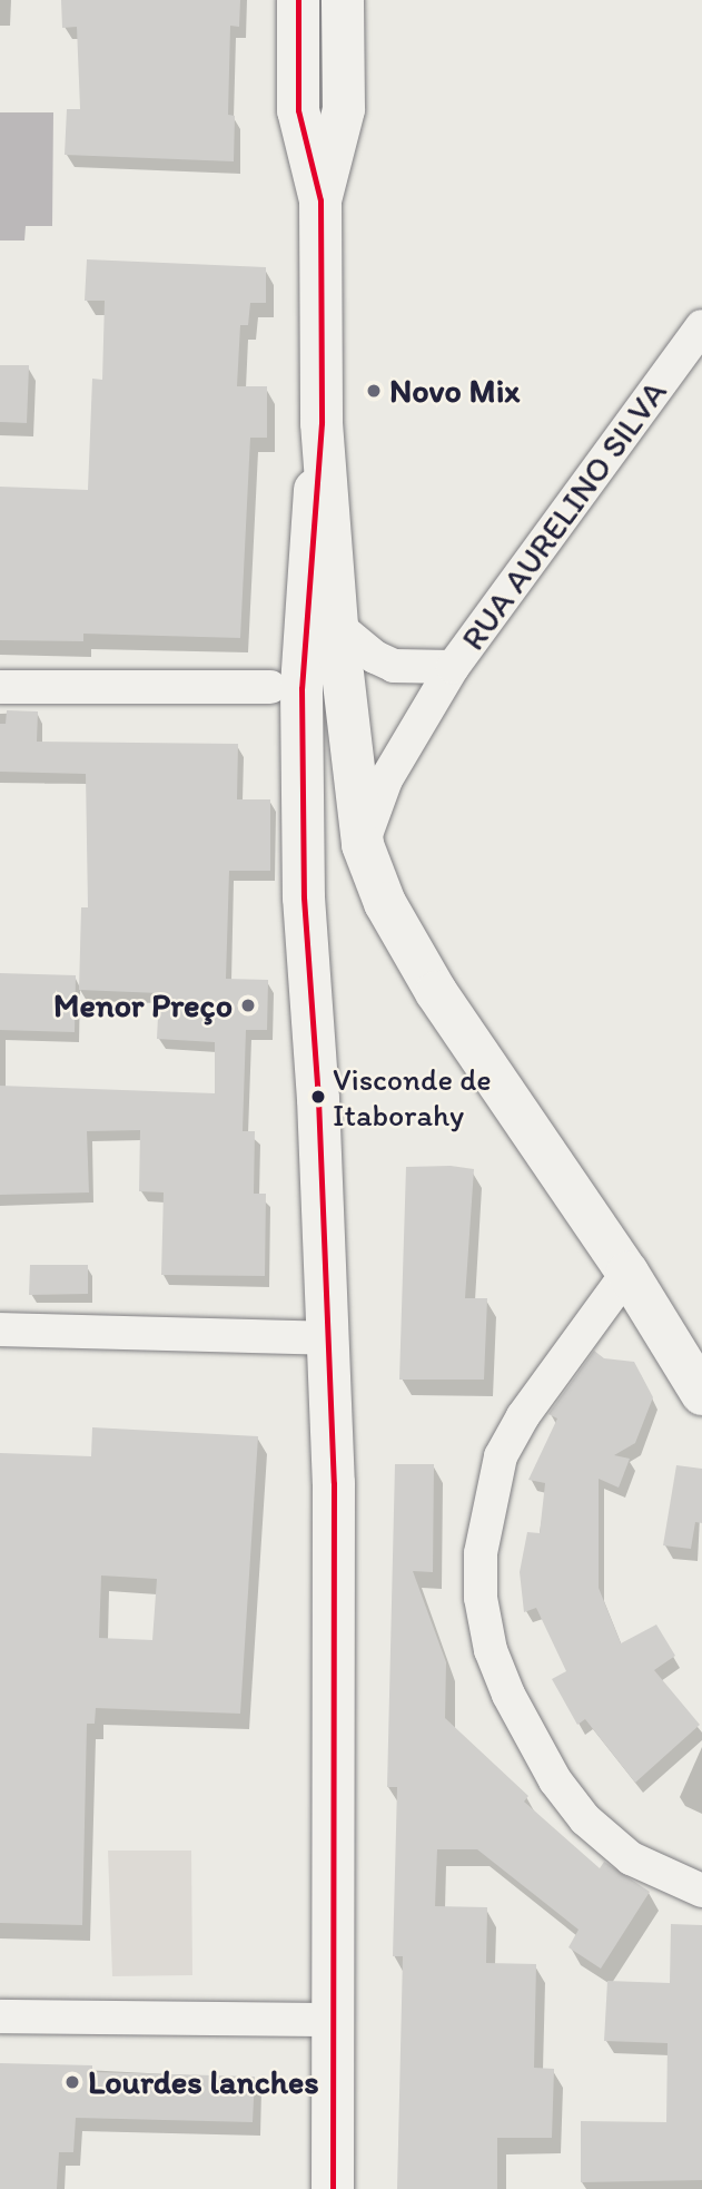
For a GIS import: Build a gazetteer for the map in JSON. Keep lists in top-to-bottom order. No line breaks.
{"streets":{"street":["RUA AURELINO SILVA"]},"places":["Novo Mix","Menor Preço","Visconde de Itaborahy","Lourdes lanches"]}
